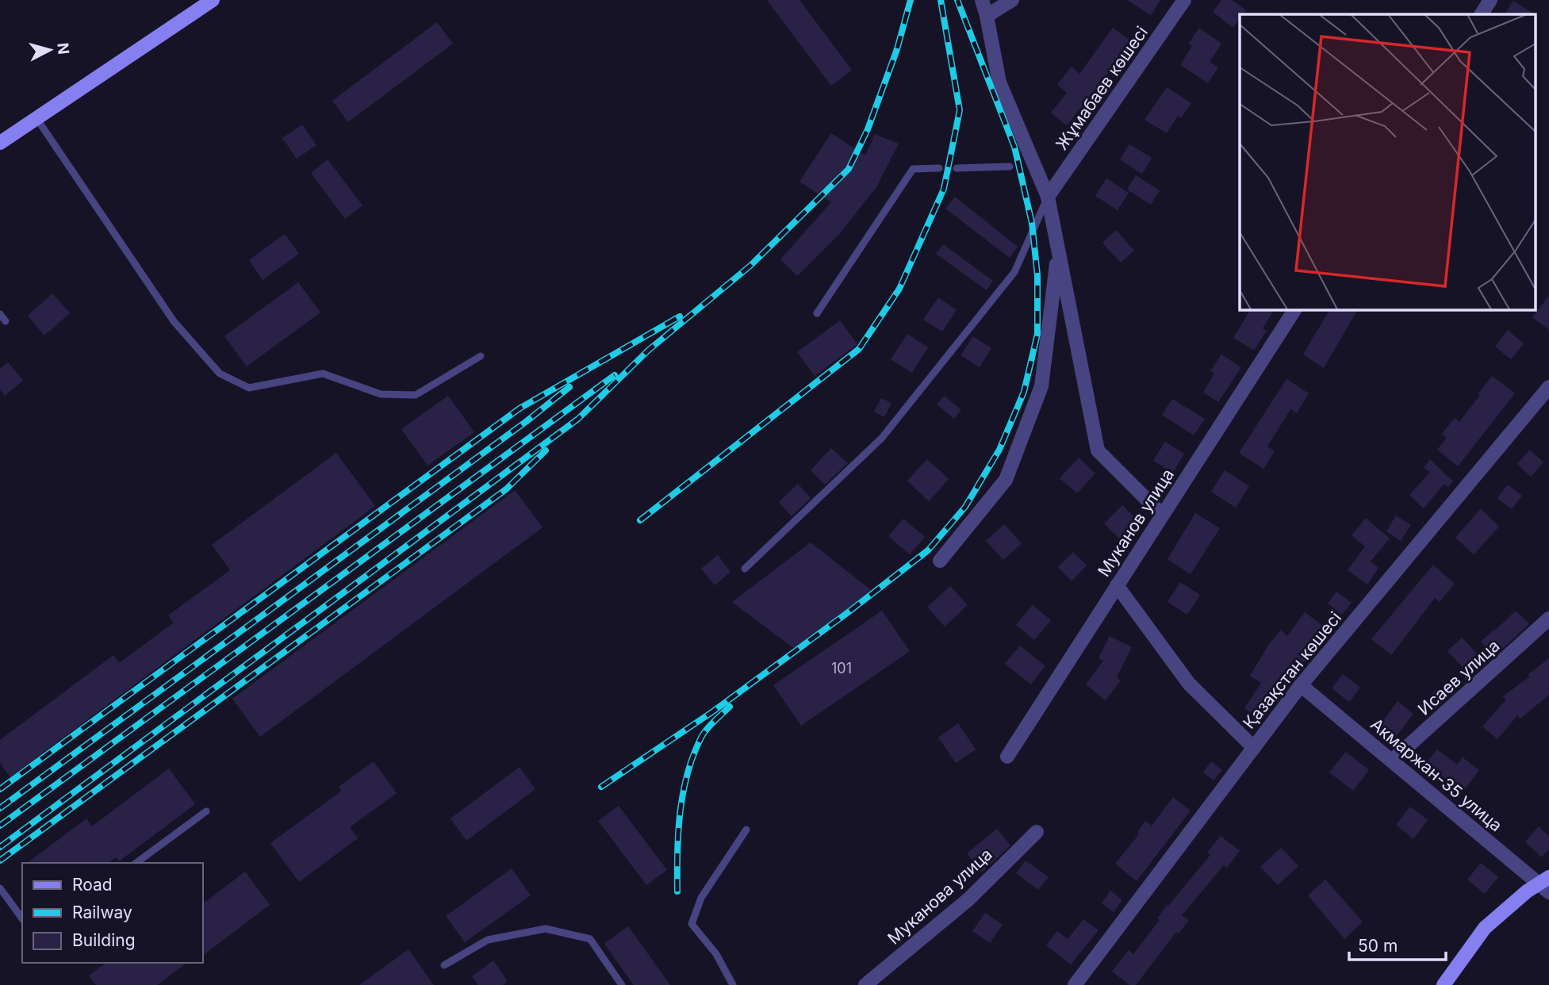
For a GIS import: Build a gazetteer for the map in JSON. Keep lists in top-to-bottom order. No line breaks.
{"streets":{"street":["Жұмабаев көшесі","Муканов улица","Қазақстан көшесі","Исаев улица","Акмаржан-35 улица","Муканова улица"]},"crossings":[["Қазақстан көшесі","Акмаржан-35 улица"],["Исаев улица","Акмаржан-35 улица"]],"house_numbers":["101"],"legend":["Road","Railway","Building"],"scale_bar":"50 m","north":"right"}
